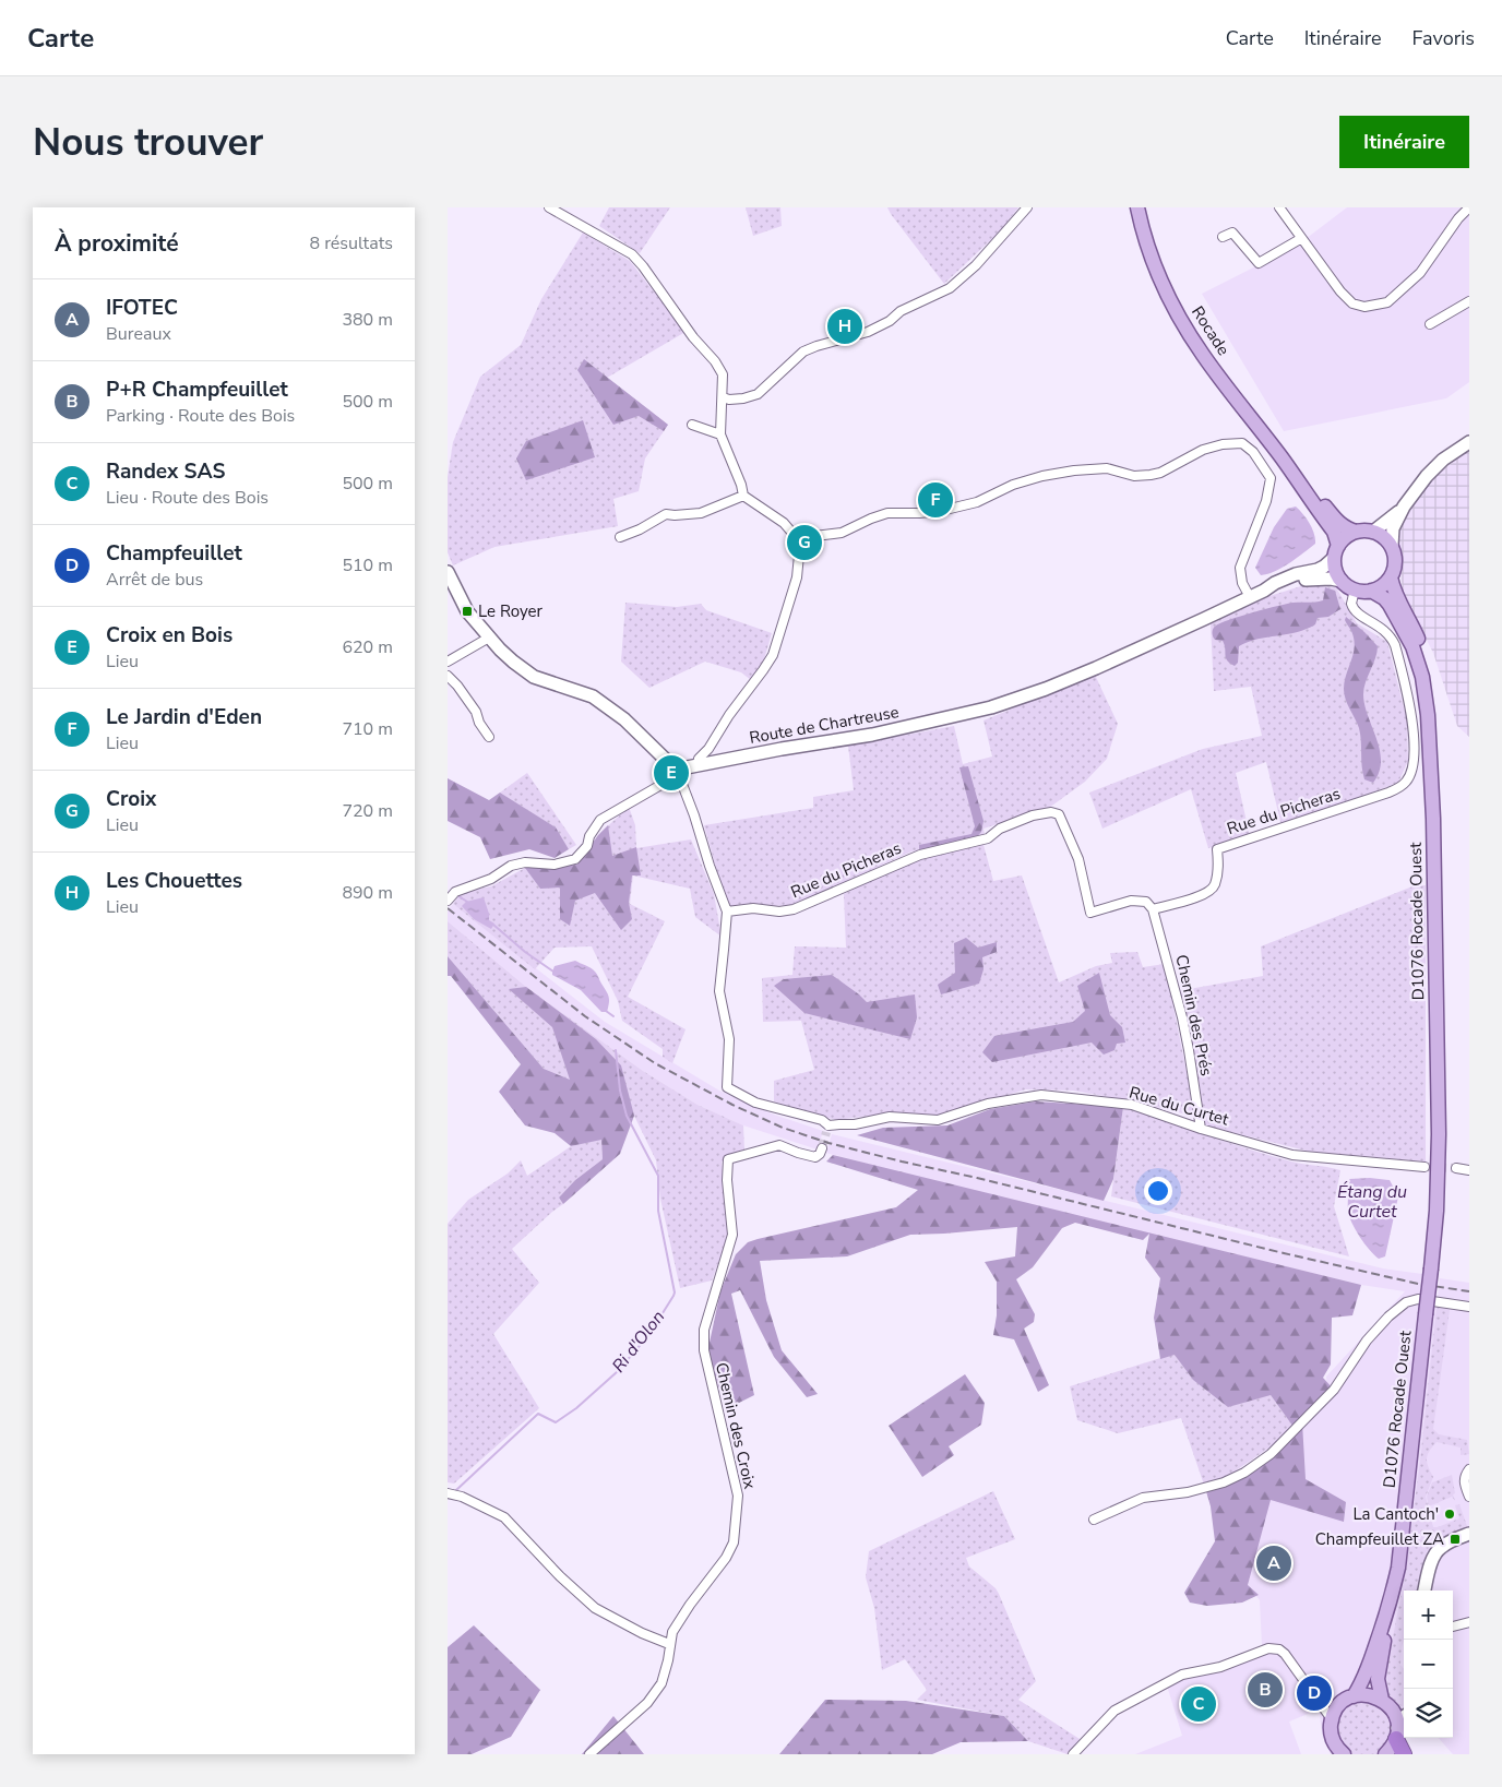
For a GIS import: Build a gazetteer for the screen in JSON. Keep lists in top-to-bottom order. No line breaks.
{"streets":{"main road":["Rocade","Route de Chartreuse","D1076 Rocade Ouest"],"street":["Rue du Picheras","Chemin des Prés","Rue du Curtet","Chemin des Croix"]},"crossings":[["Rocade","Route de Chartreuse"],["Rocade","Rue du Picheras"],["Rocade","D1076 Rocade Ouest"],["Route de Chartreuse","Rue du Picheras"],["Route de Chartreuse","D1076 Rocade Ouest"],["Rue du Picheras","D1076 Rocade Ouest"],["Rue du Picheras","Chemin des Prés"],["Rue du Picheras","Rue du Curtet"],["Chemin des Prés","Rue du Curtet"]],"water":["Étang du Curtet","Ri d'Olon"],"places":{"transit":["Le Royer","Champfeuillet ZA"],"other":["La Cantoch'"]},"page":{"header":"Carte","nav":["Carte","Itinéraire","Favoris"],"buttons":"Itinéraire","title":"Nous trouver","heading":["À proximité","8 résultats"],"list":[{"mark":"A","name":"IFOTEC","note":"Bureaux","value":"380 m"},{"mark":"B","name":"P+R Champfeuillet","note":"Parking · Route des Bois","value":"500 m"},{"mark":"C","name":"Randex SAS","note":"Lieu · Route des Bois","value":"500 m"},{"mark":"D","name":"Champfeuillet","note":"Arrêt de bus","value":"510 m"},{"mark":"E","name":"Croix en Bois","note":"Lieu","value":"620 m"},{"mark":"F","name":"Le Jardin d'Eden","note":"Lieu","value":"710 m"},{"mark":"G","name":"Croix","note":"Lieu","value":"720 m"},{"mark":"H","name":"Les Chouettes","note":"Lieu","value":"890 m"}],"pins":["H","F","G","E","A","B","D","C"],"map_buttons":["+","−"]}}
